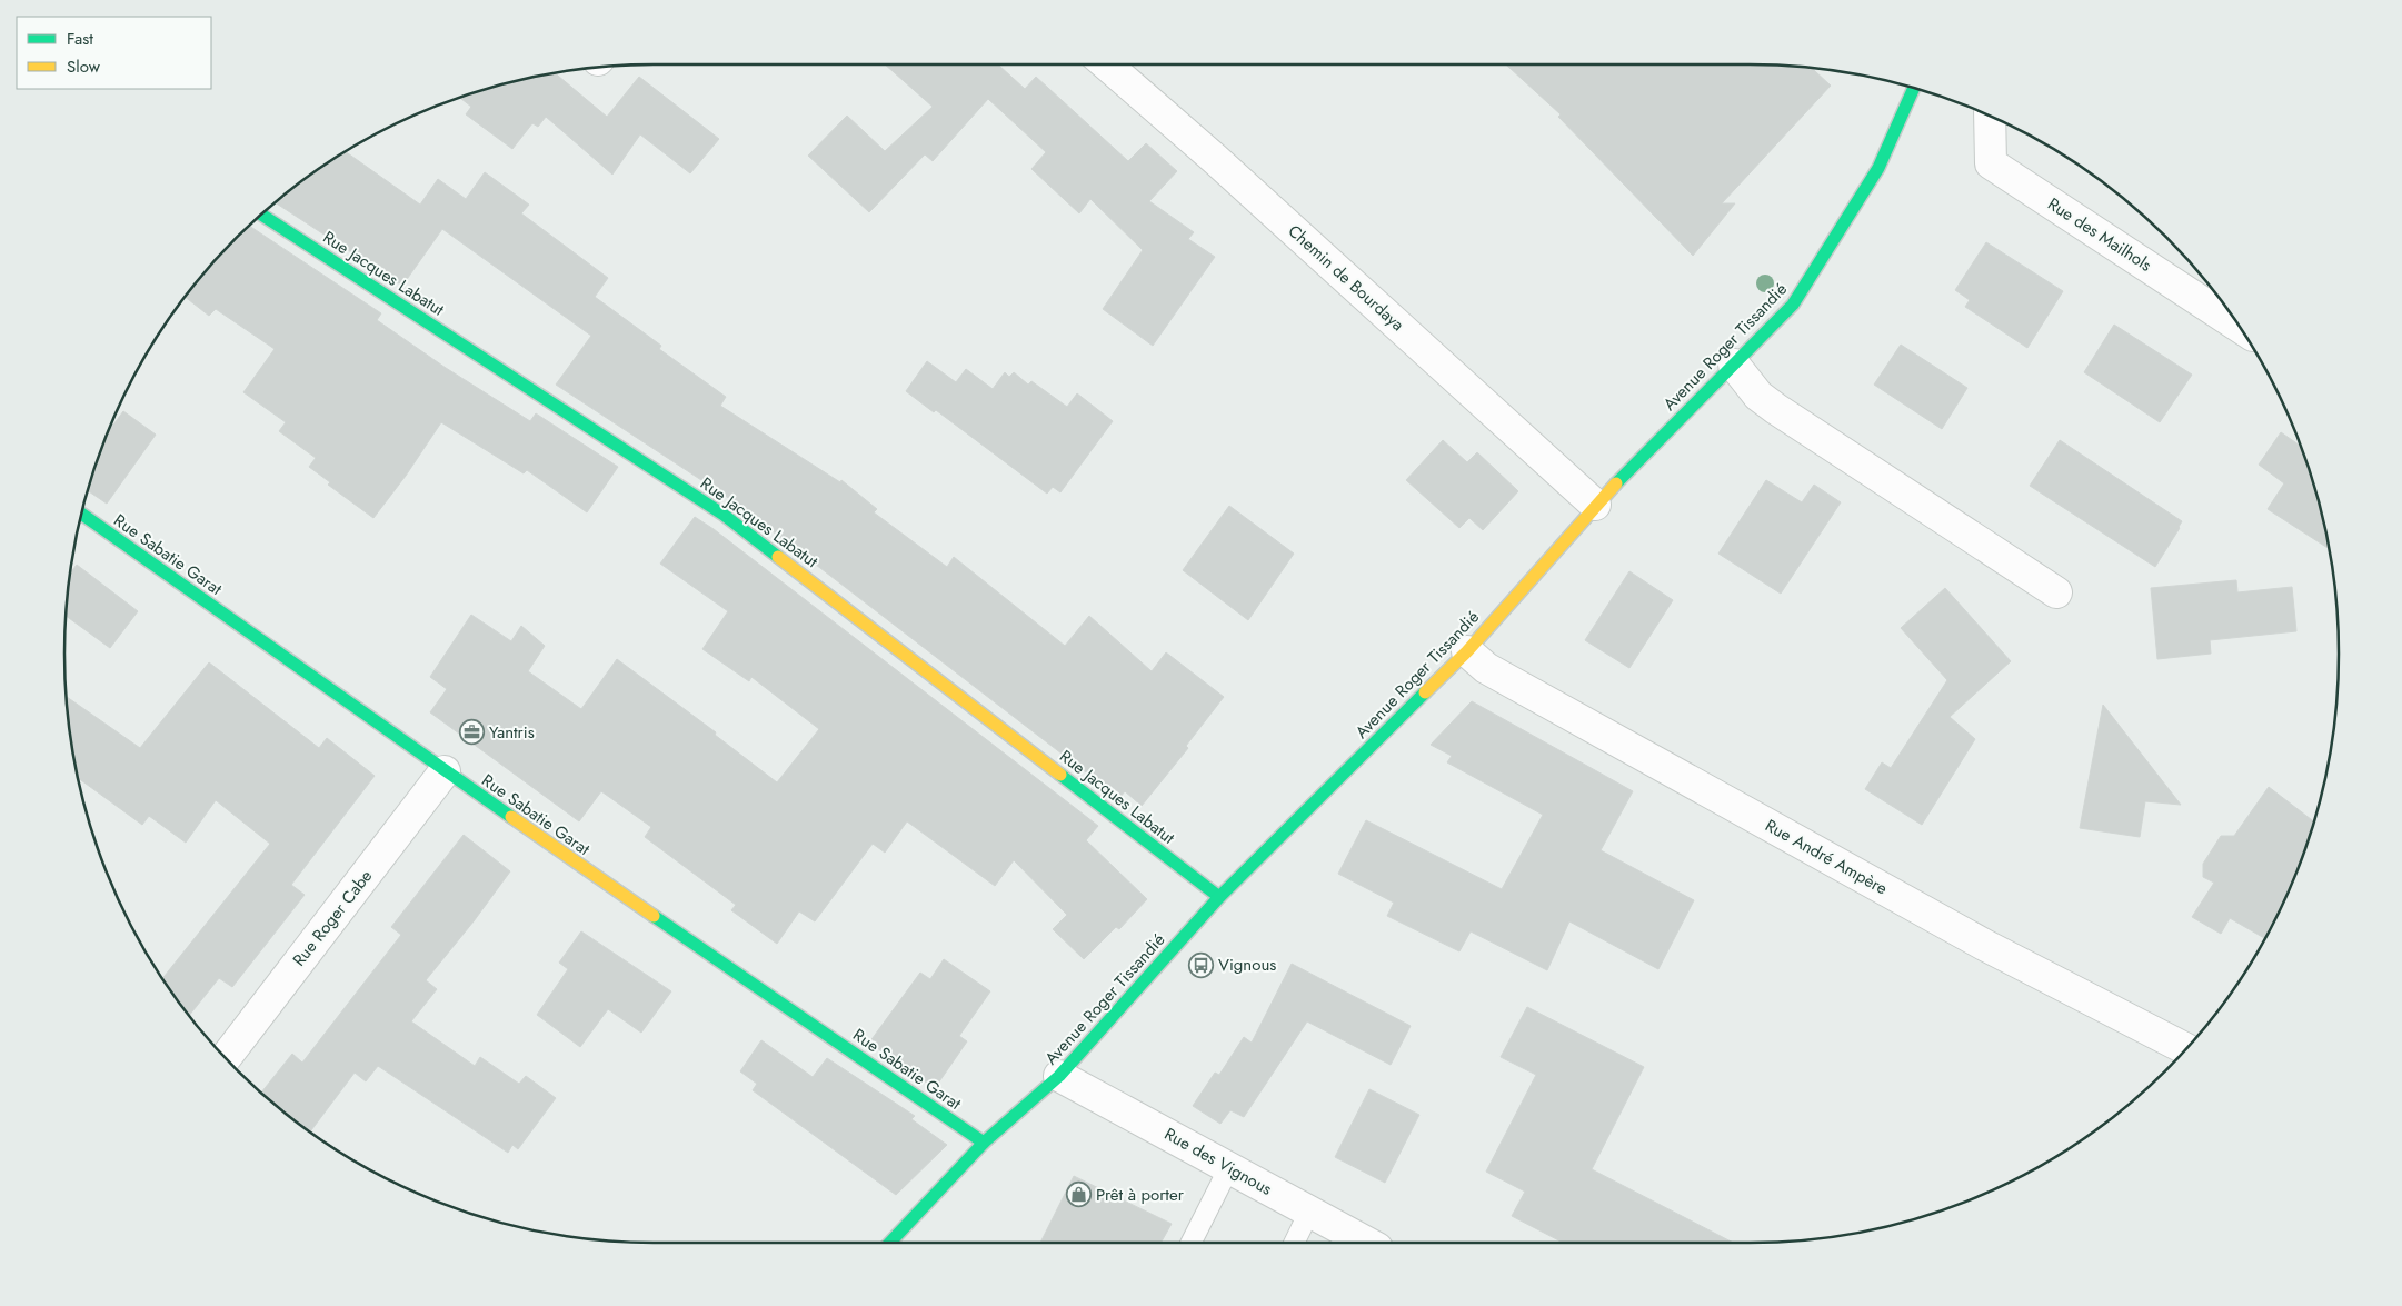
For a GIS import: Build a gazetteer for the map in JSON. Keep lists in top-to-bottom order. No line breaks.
{"streets":{"street":["Rue des Mailhols","Rue Jacques Labatut","Chemin de Bourdaya","Avenue Roger Tissandié","Rue Sabatie Garat","Rue André Ampère","Rue Roger Cabe","Rue des Vignous"]},"crossings":[["Rue Jacques Labatut","Avenue Roger Tissandié"],["Chemin de Bourdaya","Avenue Roger Tissandié"],["Avenue Roger Tissandié","Rue Sabatie Garat"],["Avenue Roger Tissandié","Rue André Ampère"],["Avenue Roger Tissandié","Rue des Vignous"],["Rue Sabatie Garat","Rue Roger Cabe"]],"places":{"office":["Yantris"],"bus stop":["Vignous"],"shop":["Prêt à porter"]},"legend":["Fast","Slow"]}
